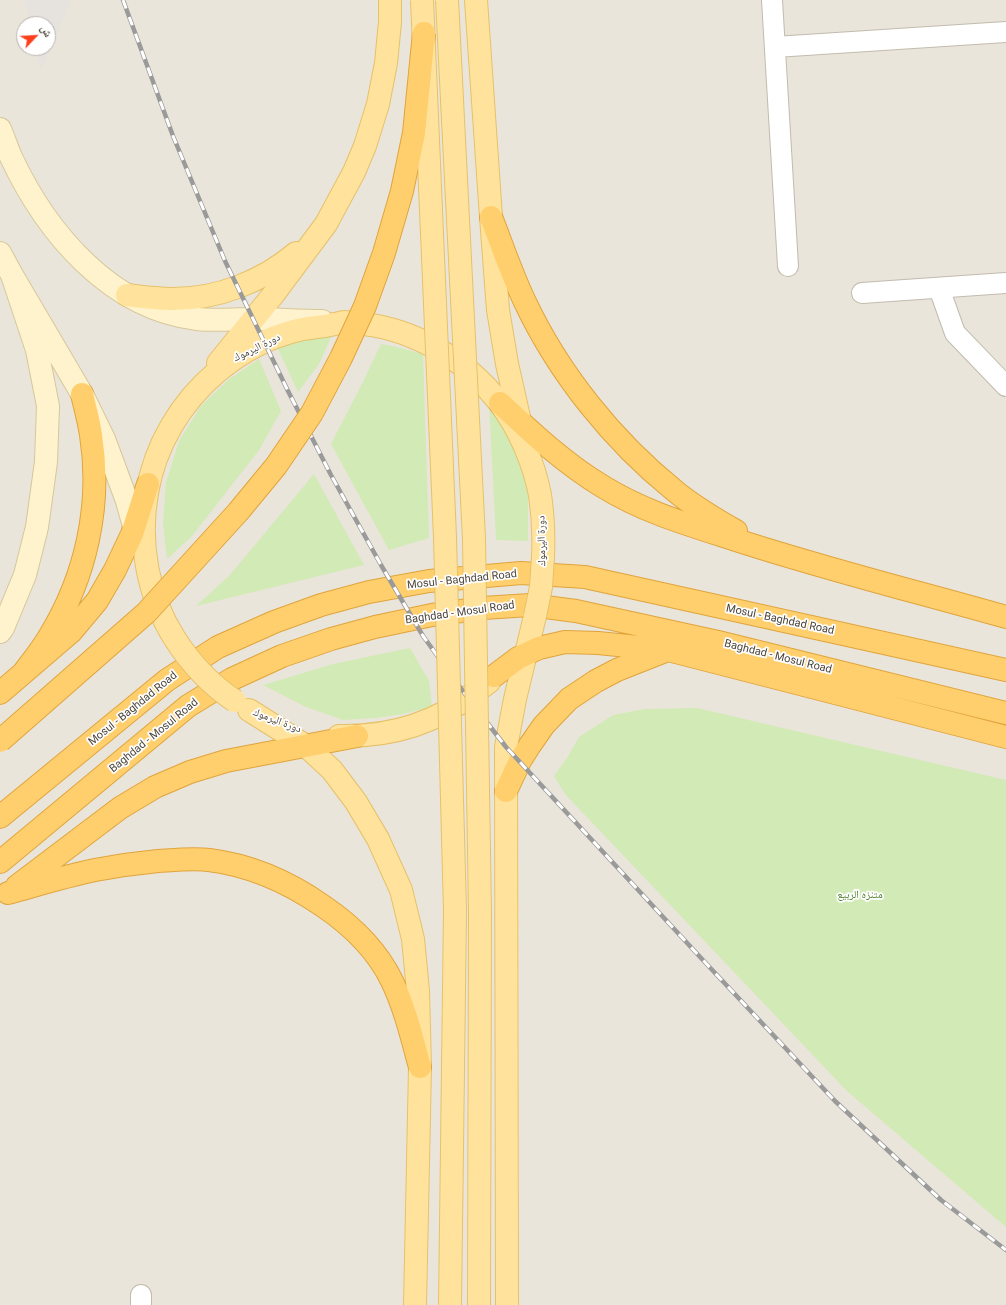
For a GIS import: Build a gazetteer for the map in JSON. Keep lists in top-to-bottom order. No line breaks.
{"streets":{"highway":["Mosul - Baghdad Road","Baghdad - Mosul Road"],"main road":["دورة اليرموك"]},"parks":["متنزه الربيع"],"north":"top right"}
